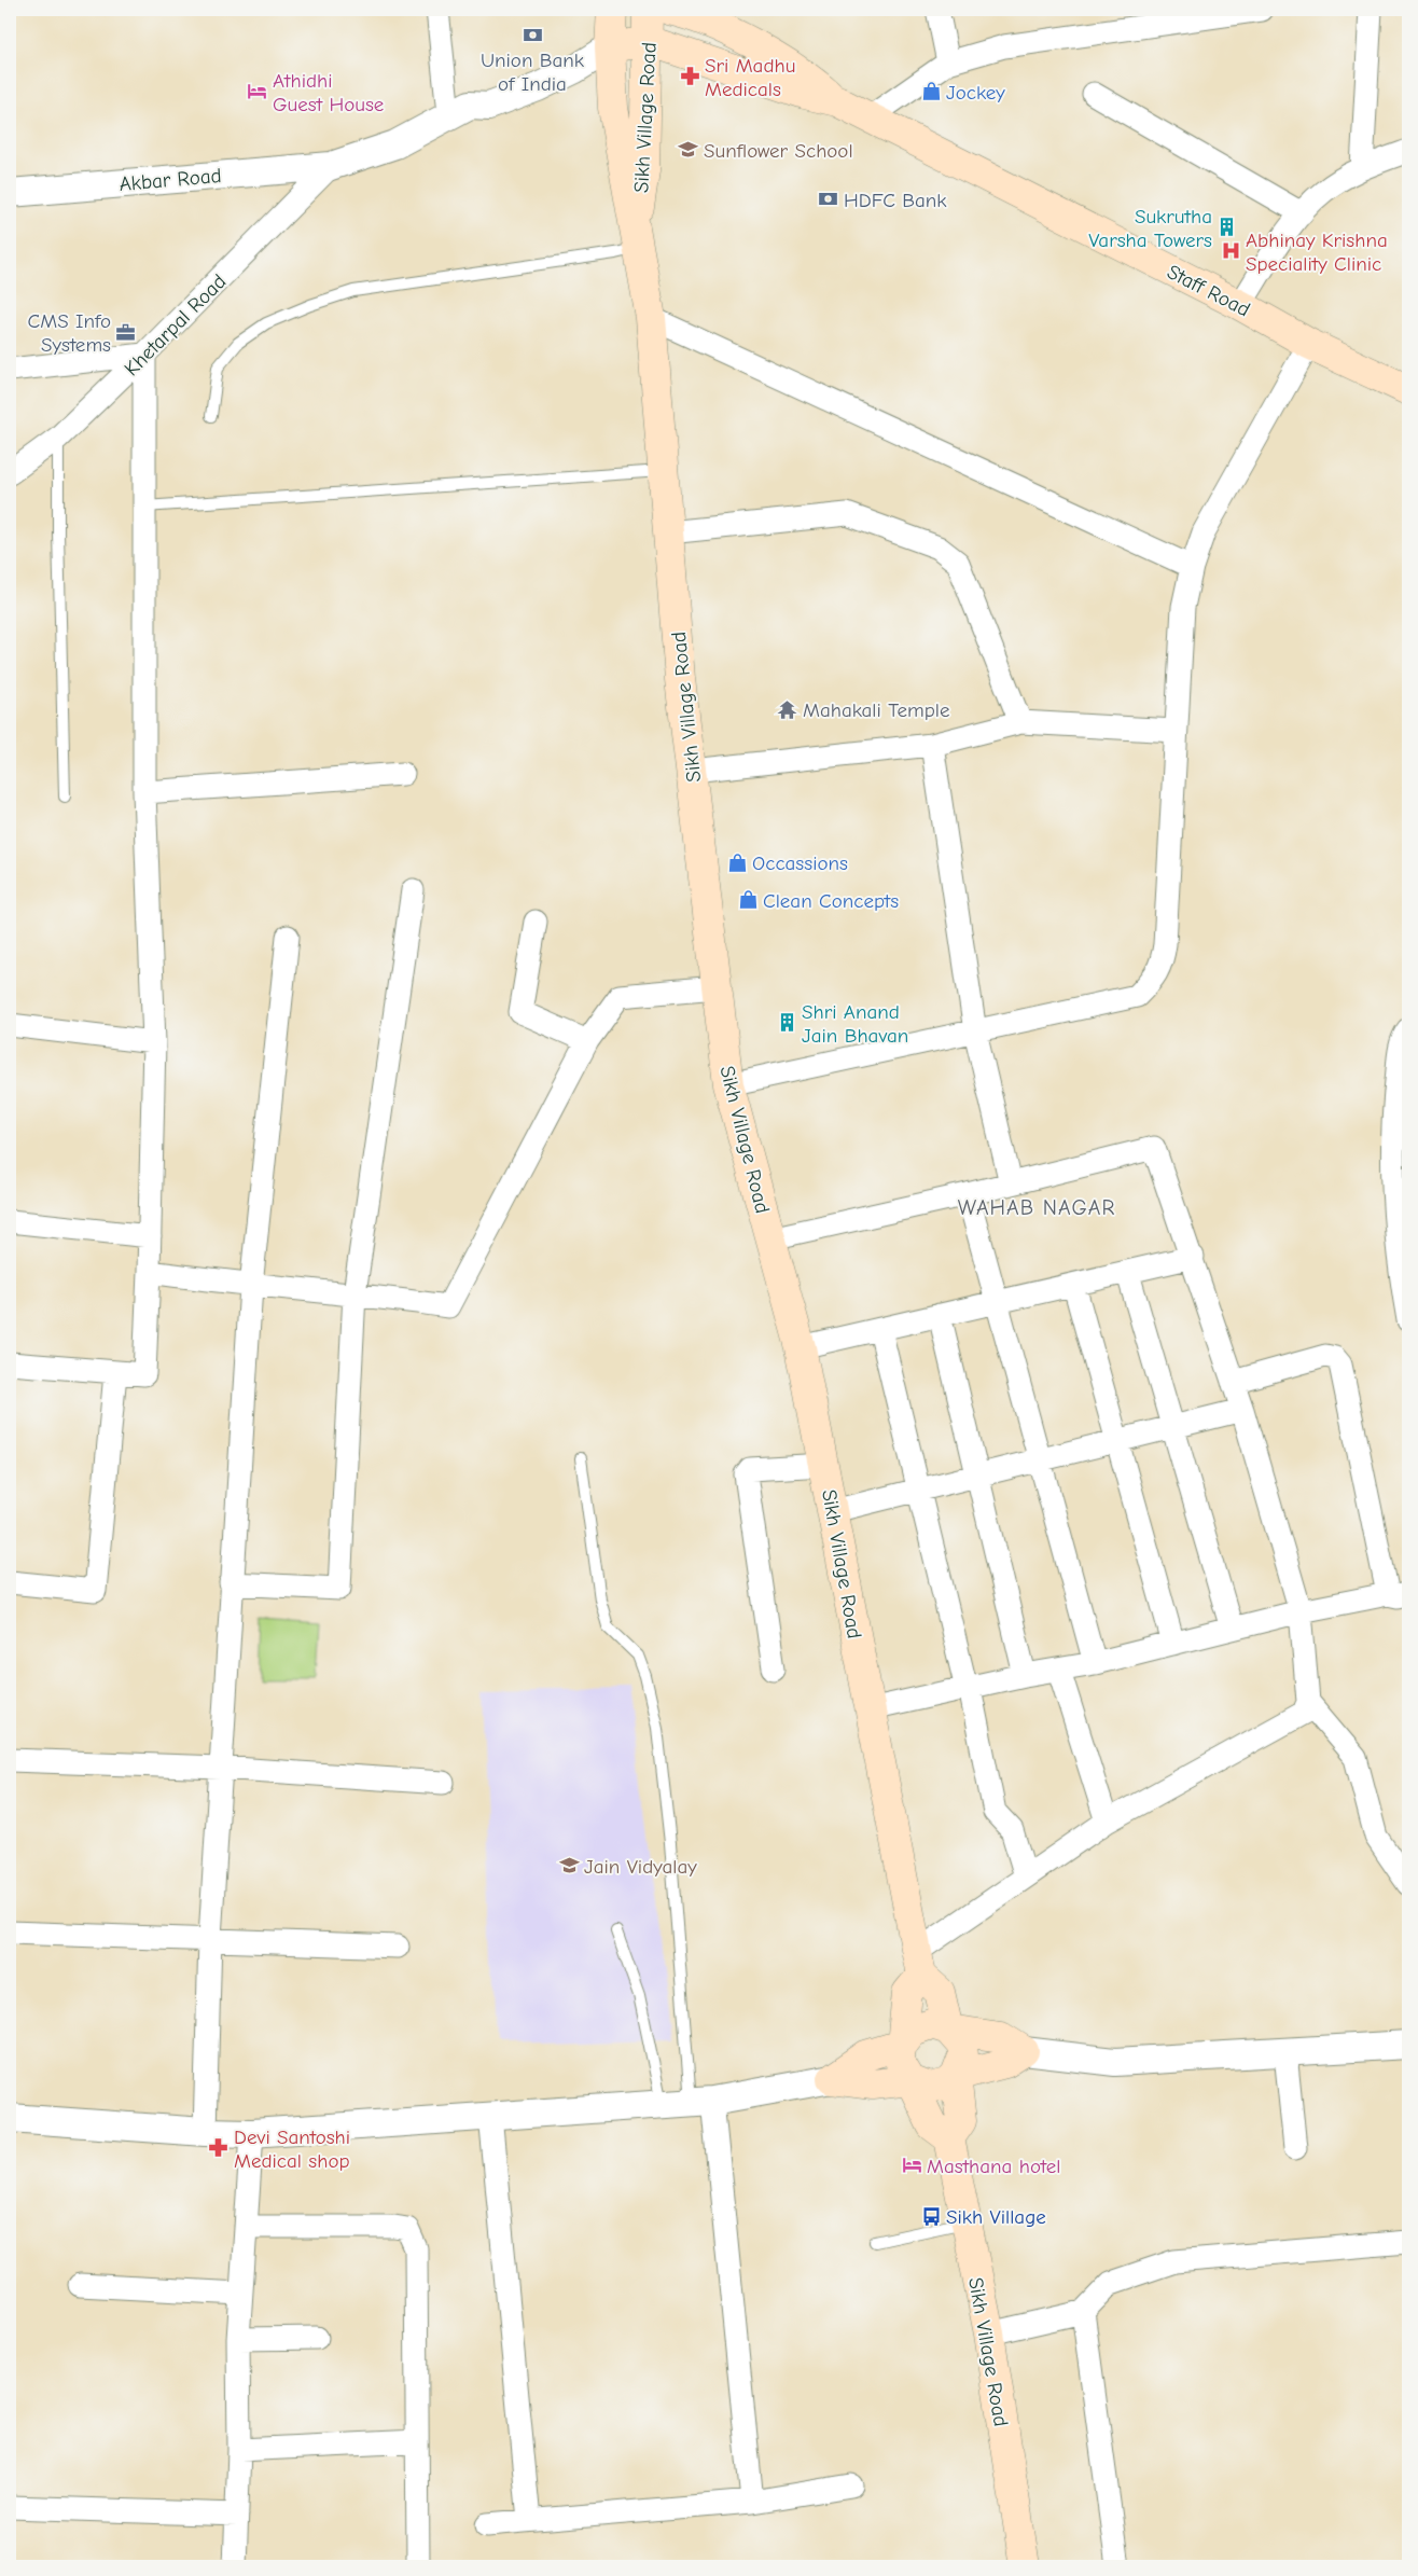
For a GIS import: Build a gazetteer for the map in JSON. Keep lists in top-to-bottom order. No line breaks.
{"streets":{"main road":["Sikh Village Road","Staff Road"],"street":["Akbar Road","Khetarpal Road"]},"crossings":[["Sikh Village Road","Akbar Road"],["Sikh Village Road","Staff Road"],["Akbar Road","Staff Road"],["Akbar Road","Khetarpal Road"]],"districts":["WAHAB NAGAR"],"places":{"bank":["Union Bank of India","HDFC Bank"],"pharmacy":["Sri Madhu Medicals","Devi Santoshi Medical shop"],"hotel":["Athidhi Guest House","Masthana hotel"],"shop":["Jockey","Occassions","Clean Concepts"],"school or university":["Sunflower School","Jain Vidyalay"],"building":["Sukrutha Varsha Towers","Shri Anand Jain Bhavan"],"hospital":["Abhinay Krishna Speciality Clinic"],"office":["CMS Info Systems"],"temple":["Mahakali Temple"],"bus stop":["Sikh Village"]}}
